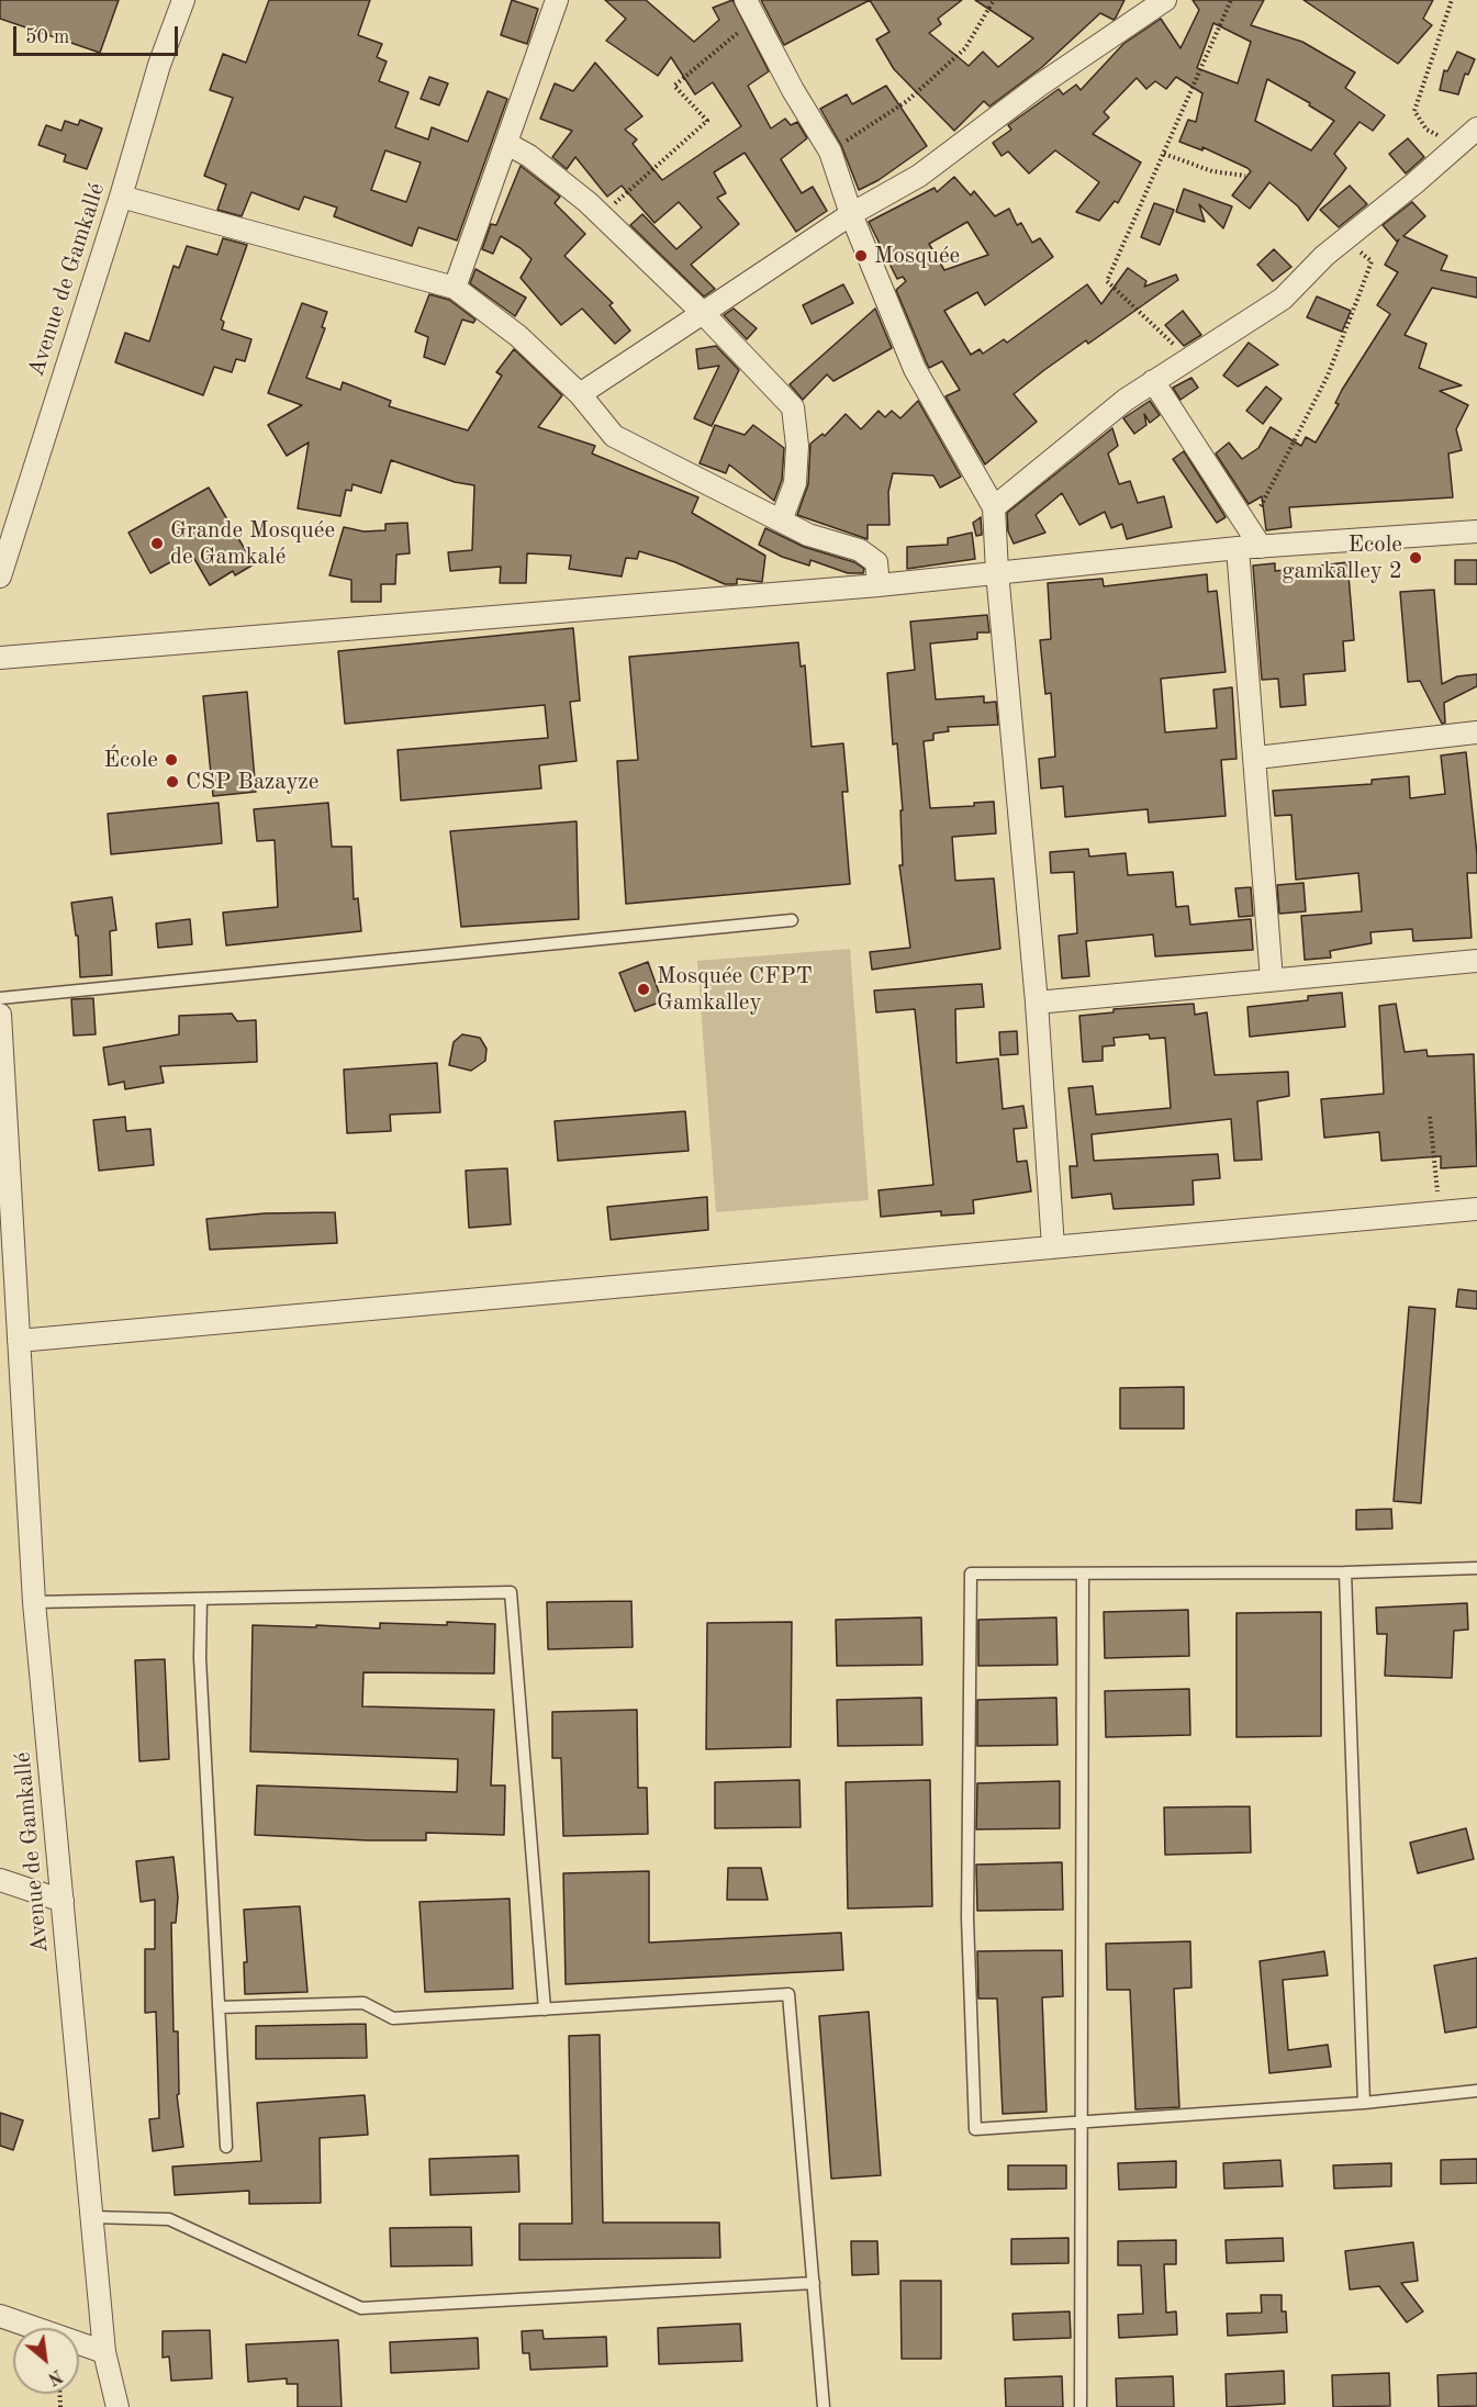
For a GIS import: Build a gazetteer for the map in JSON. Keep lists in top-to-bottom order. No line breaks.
{"streets":{"street":["Avenue de Gamkallé"]},"places":["Mosquée","Grande Mosquée de Gamkalé","Ecole gamkalley 2","École","CSP Bazayze","Mosquée CFPT Gamkalley"],"scale_bar":"50 m","north":"bottom right"}
